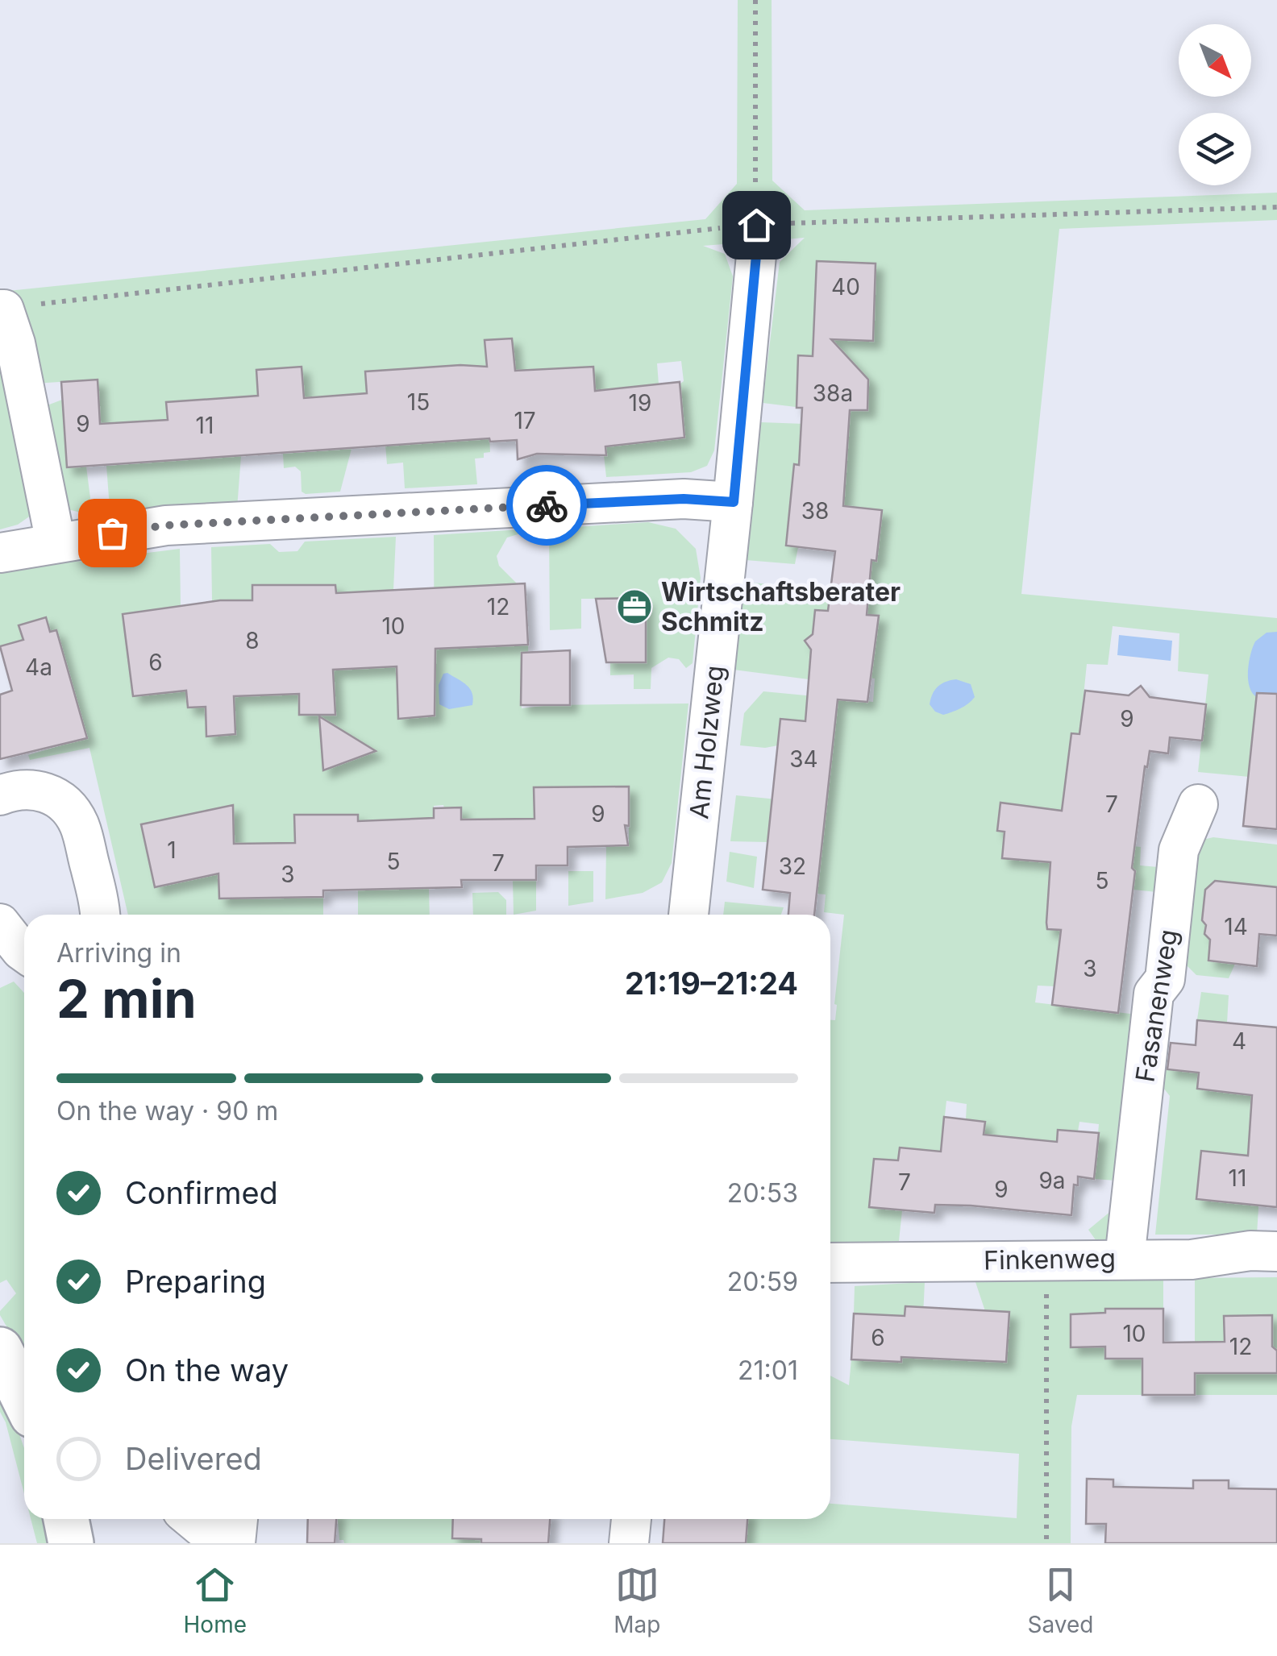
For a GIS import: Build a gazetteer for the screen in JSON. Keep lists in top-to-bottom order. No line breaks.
{"streets":{"street":["Am Holzweg","Fasanenweg","Finkenweg"]},"crossings":[["Fasanenweg","Finkenweg"]],"places":{"office":["Wirtschaftsberater Schmitz"]},"house_numbers":["40","38a","15","19","17","9","11","38","12","10","8","6","4a","9","34","7","9","1","5","7","32","3","5","14","3","4","11","9a","7","9","10","6","12"],"north":"bottom right","page":{"heading":["2 min","Arriving in","21:19–21:24"],"bar":"On the way · 90 m","list":[["Confirmed","20:53"],["Preparing","20:59"],["On the way","21:01"],"Delivered"],"tabs":["Home","Map","Saved"]}}
